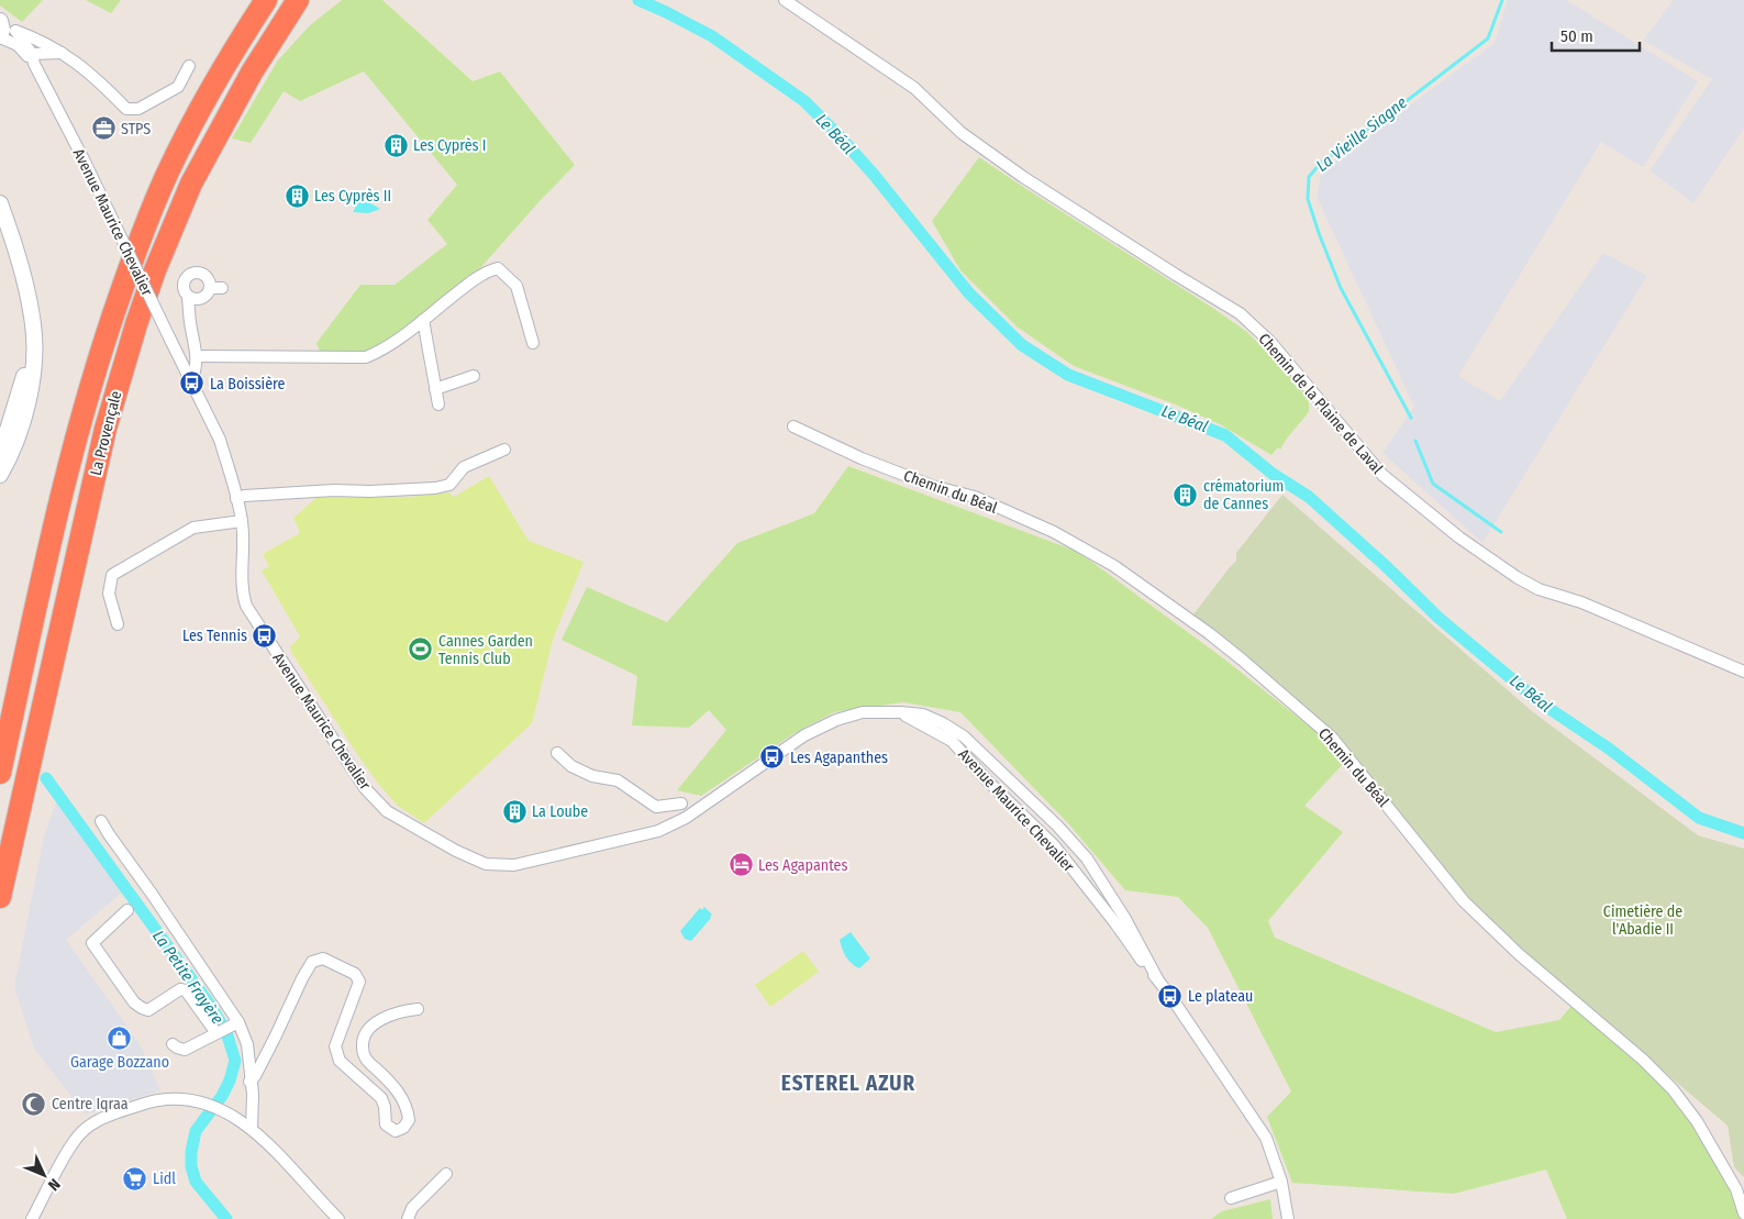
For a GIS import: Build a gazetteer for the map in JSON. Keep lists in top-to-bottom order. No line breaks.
{"streets":{"highway":["La Provençale"],"street":["Avenue Maurice Chevalier","Chemin de la Plaine de Laval","Chemin du Béal"]},"districts":["ESTEREL AZUR"],"water":["Le Béal","La Vieille Siagne","La Petite Frayère"],"parks":["Cimetière de l'Abadie II"],"places":{"office":["STPS"],"building":["Les Cyprès I","Les Cyprès II","crématorium de Cannes","La Loube"],"bus stop":["La Boissière","Les Tennis","Les Agapanthes","Le plateau"],"sports":["Cannes Garden Tennis Club"],"hotel":["Les Agapantes"],"shop":["Garage Bozzano"],"mosque":["Centre Iqraa"],"supermarket":["Lidl"]},"scale_bar":"50 m","north":"bottom right"}
